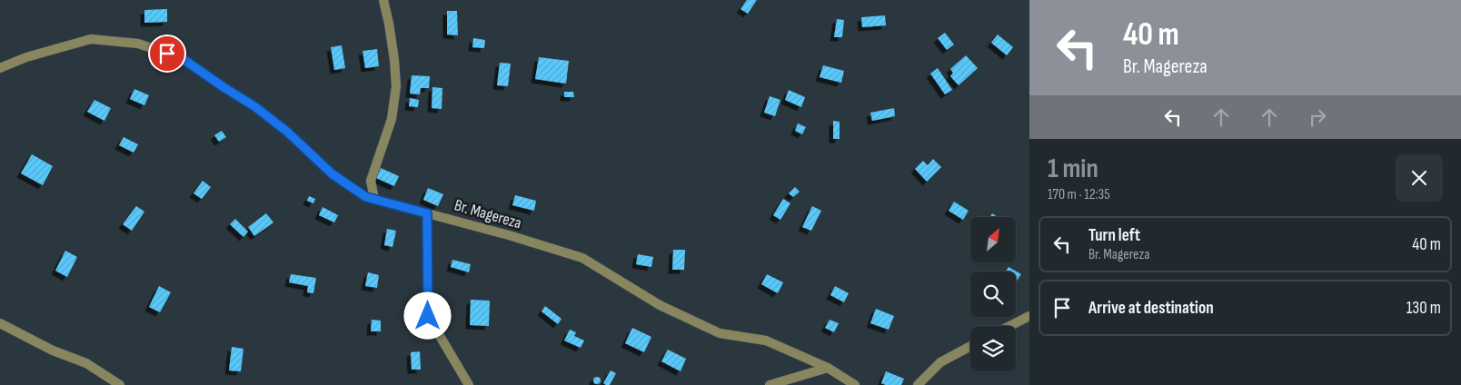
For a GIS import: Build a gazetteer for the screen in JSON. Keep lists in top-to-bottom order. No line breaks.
{"streets":{"street":["Br. Magereza"]},"north":"top right","page":{"turn":["40 m","Br. Magereza"],"heading":["1 min","170 m · 12:35"],"list":[{"name":"Turn left","note":"Br. Magereza","value":"40 m"},{"name":"Arrive at destination","value":"130 m"}]}}
